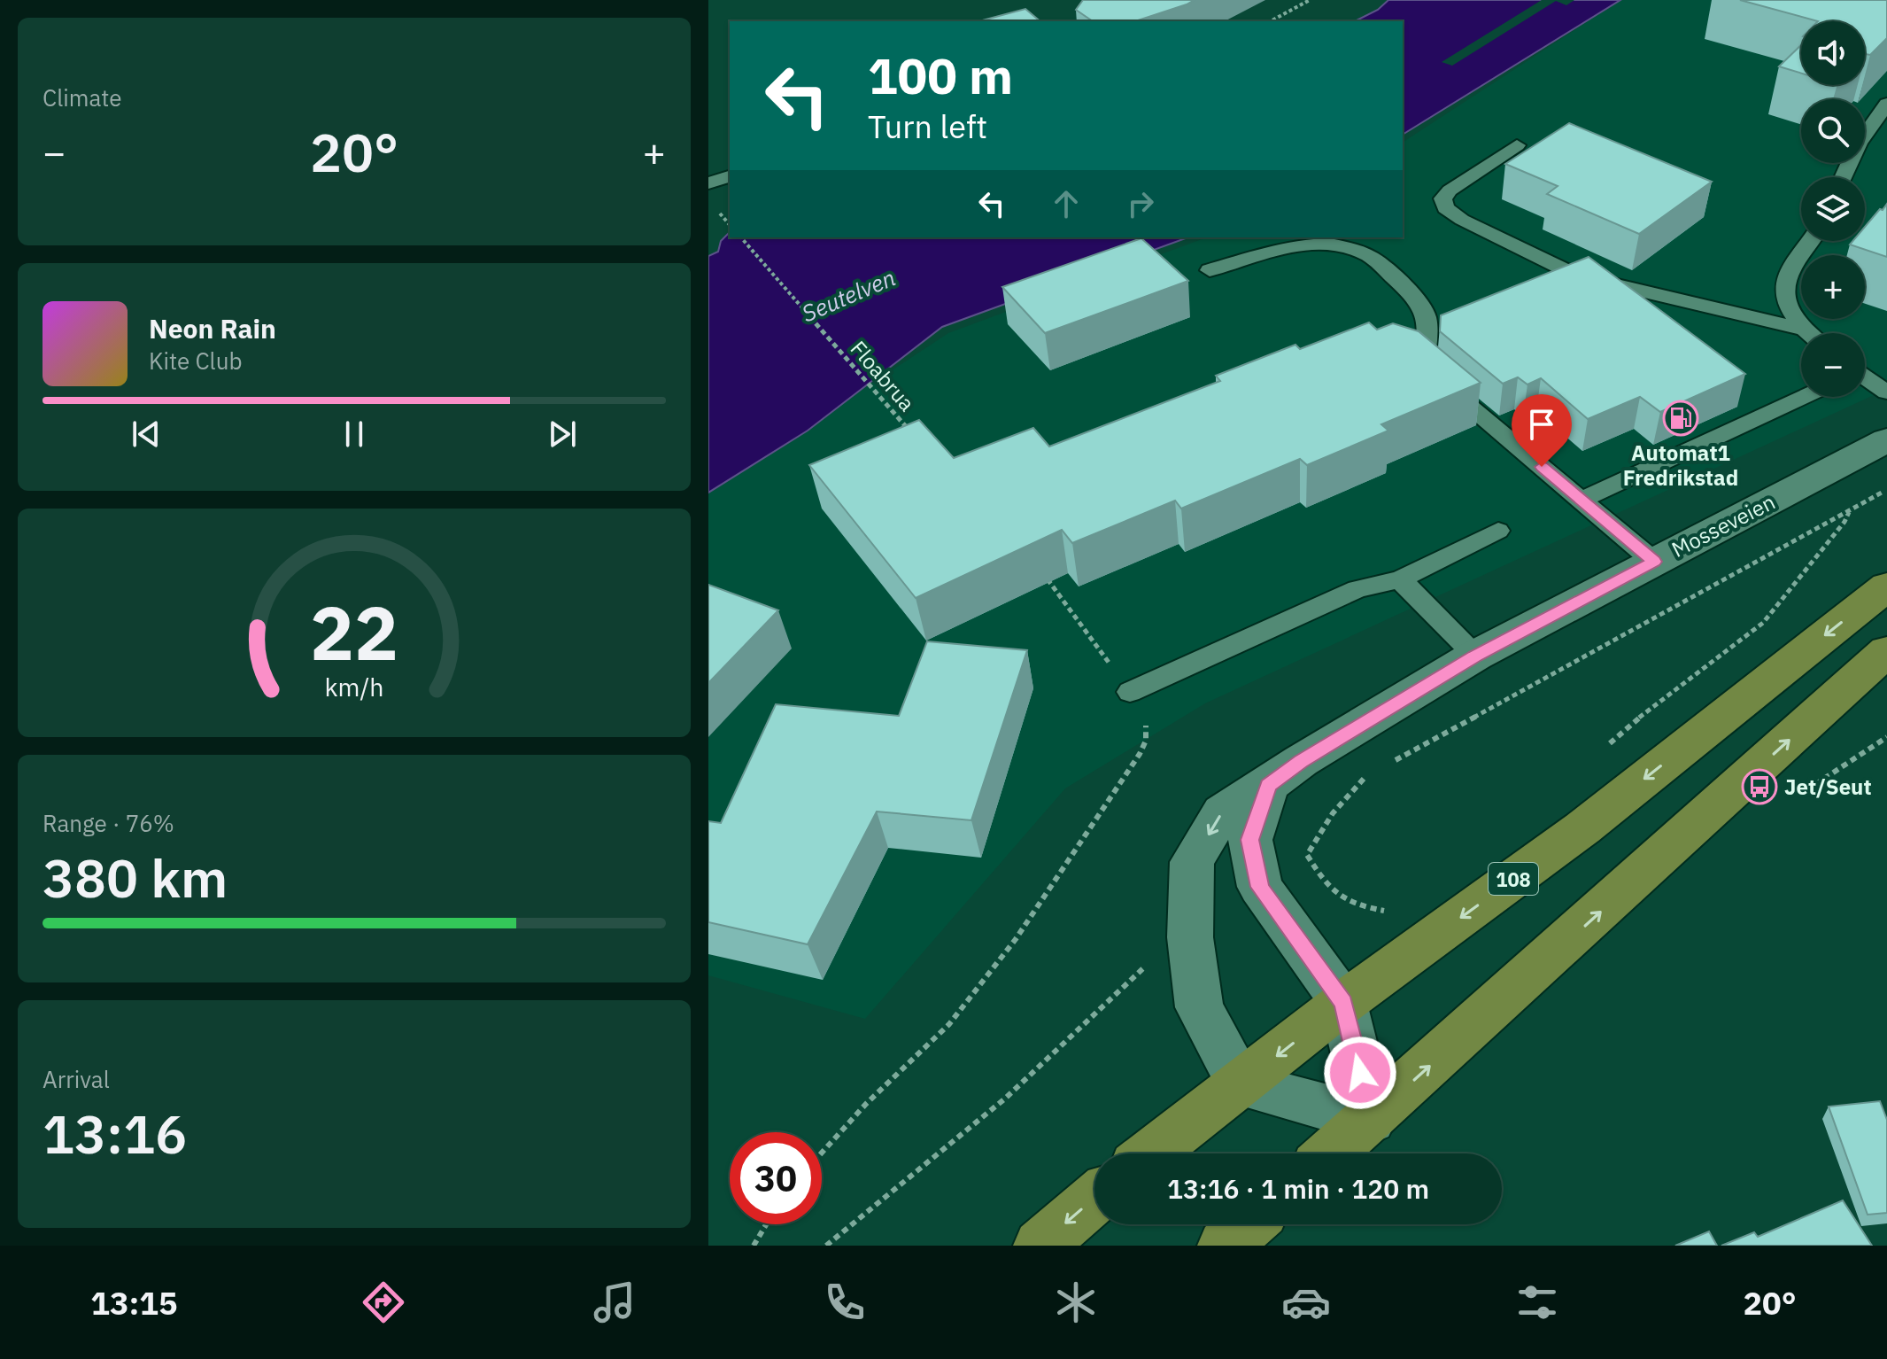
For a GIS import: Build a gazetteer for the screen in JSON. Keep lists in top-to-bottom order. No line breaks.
{"streets":{"main road":["108"],"street":["Mosseveien"],"path":["Floabrua"]},"crossings":[["Mosseveien","108"]],"water":["Seutelven"],"places":{"fuel station":["Automat1 Fredrikstad"],"bus stop":["Jet/Seut"]},"page":{"tile":["Climate",["Range · 76%","380 km"],["Arrival","13:16"]],"map_buttons":["+","−"],"turn":["100 m","Turn left"],"heat":["−","20°","+"],"song":["Neon Rain","Kite Club"],"limit":"30","trip":"13:16 · 1 min · 120 m","tabs":["13:15","20°"],"gauge":["22","km/h"]}}
